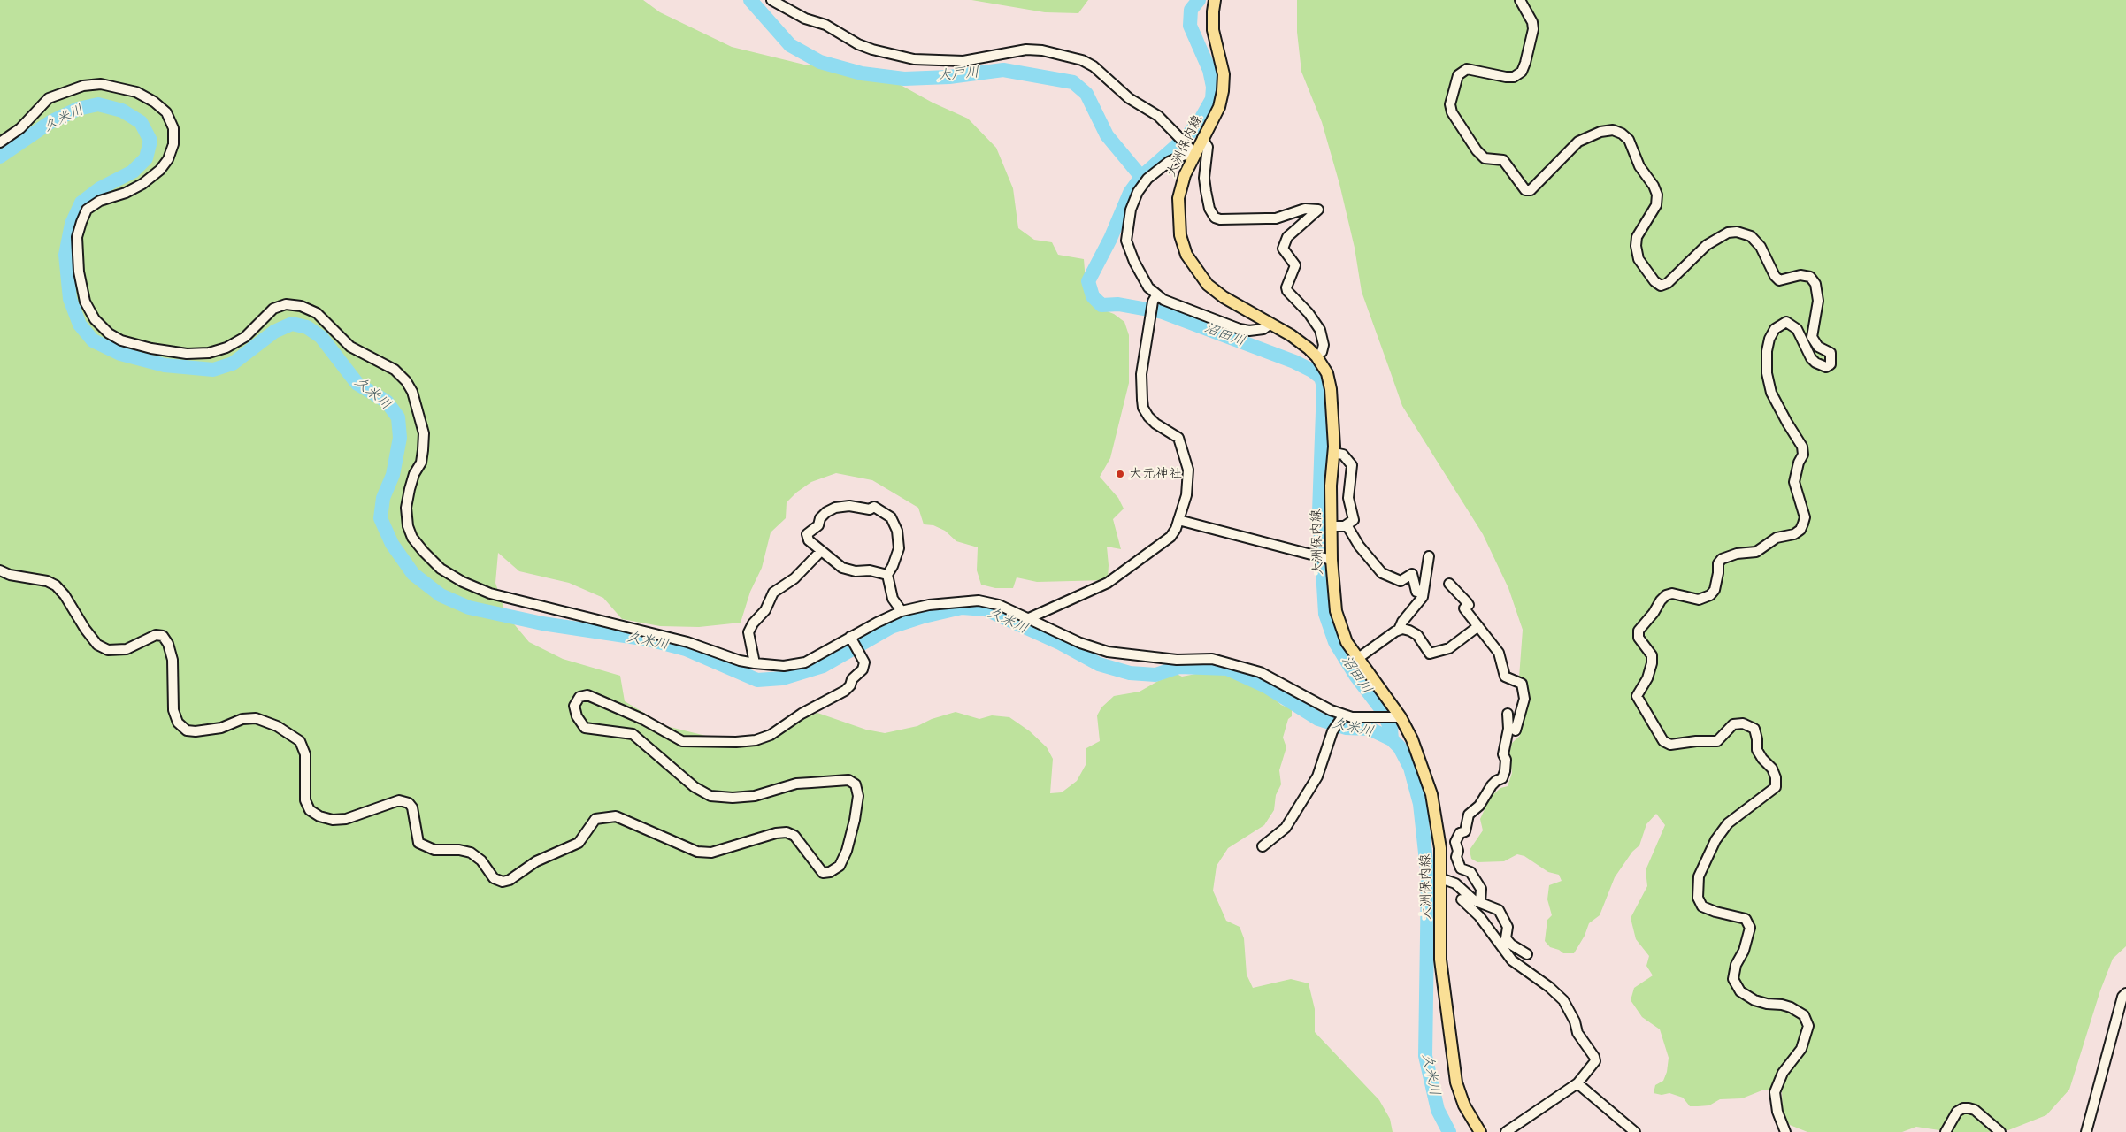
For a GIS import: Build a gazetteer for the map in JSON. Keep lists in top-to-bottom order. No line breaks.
{"streets":{"main road":["大洲保内線"]},"water":["大戸川","久米川","沼田川"],"places":["大元神社"]}
